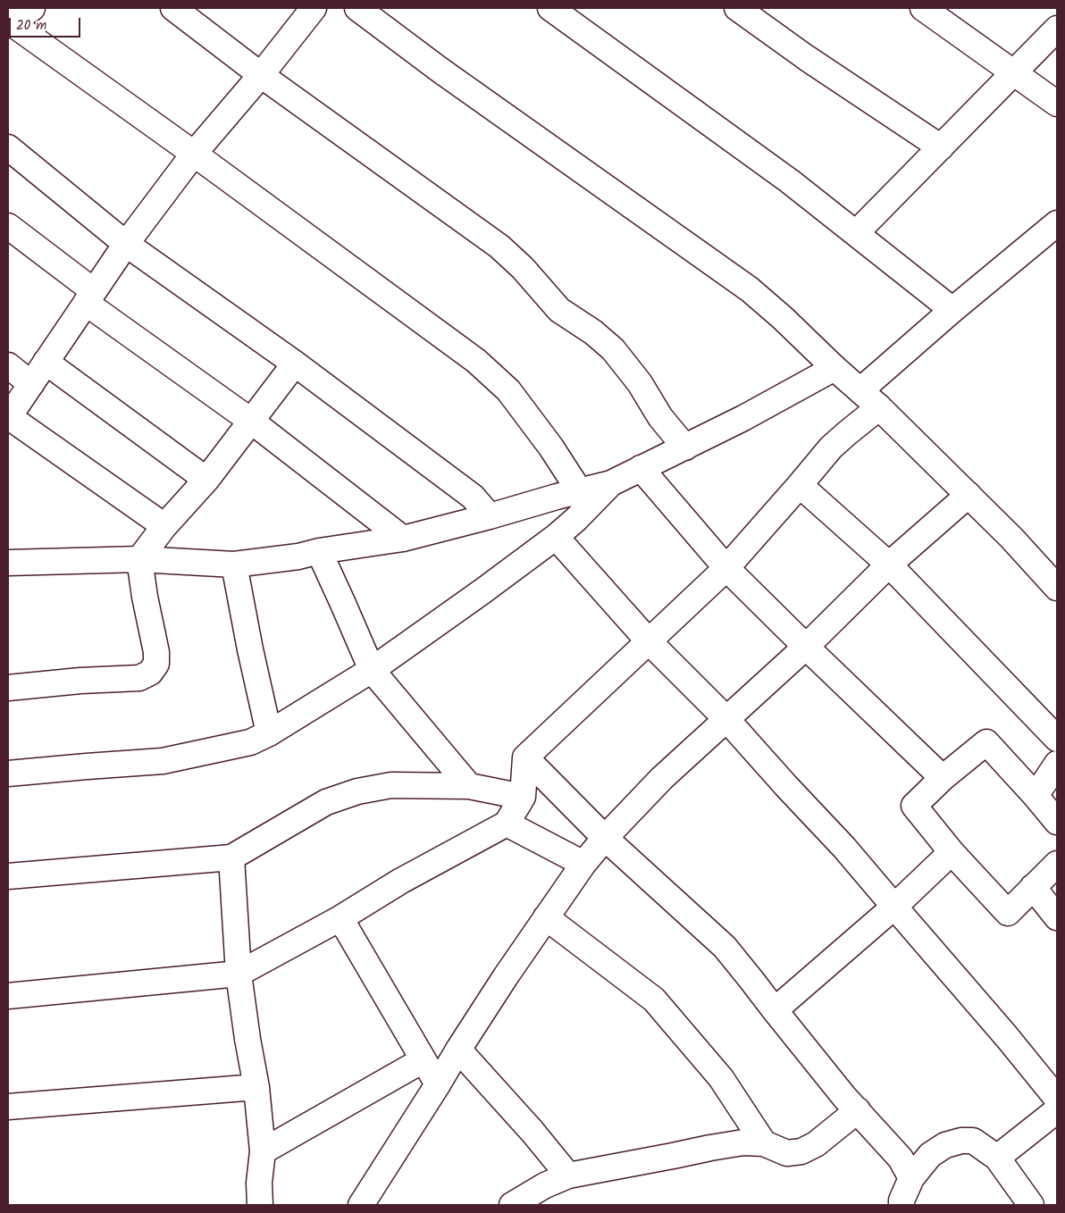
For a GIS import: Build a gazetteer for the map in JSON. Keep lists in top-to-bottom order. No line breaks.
{"scale_bar":"20 m"}
